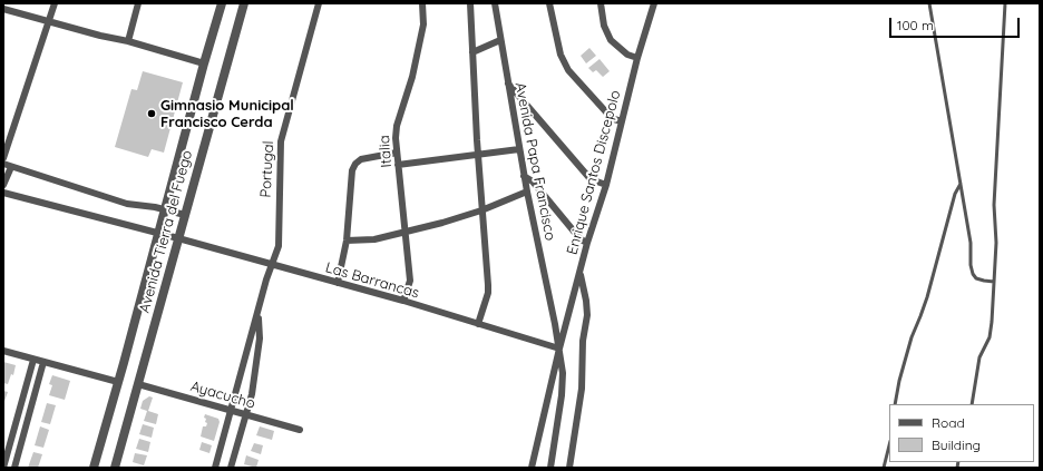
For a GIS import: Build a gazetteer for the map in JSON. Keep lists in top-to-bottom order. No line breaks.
{"streets":{"street":["Italia","Avenida Papa Francisco","Portugal","Enrique Santos Discepolo","Avenida Tierra del Fuego","Las Barrancas","Ayacucho"]},"crossings":[["Italia","Las Barrancas"],["Avenida Papa Francisco","Enrique Santos Discepolo"],["Avenida Papa Francisco","Las Barrancas"],["Portugal","Las Barrancas"],["Portugal","Ayacucho"],["Enrique Santos Discepolo","Las Barrancas"],["Avenida Tierra del Fuego","Las Barrancas"],["Avenida Tierra del Fuego","Ayacucho"]],"places":["Gimnasio Municipal Francisco Cerda"],"legend":["Road","Building"],"scale_bar":"100 m"}
